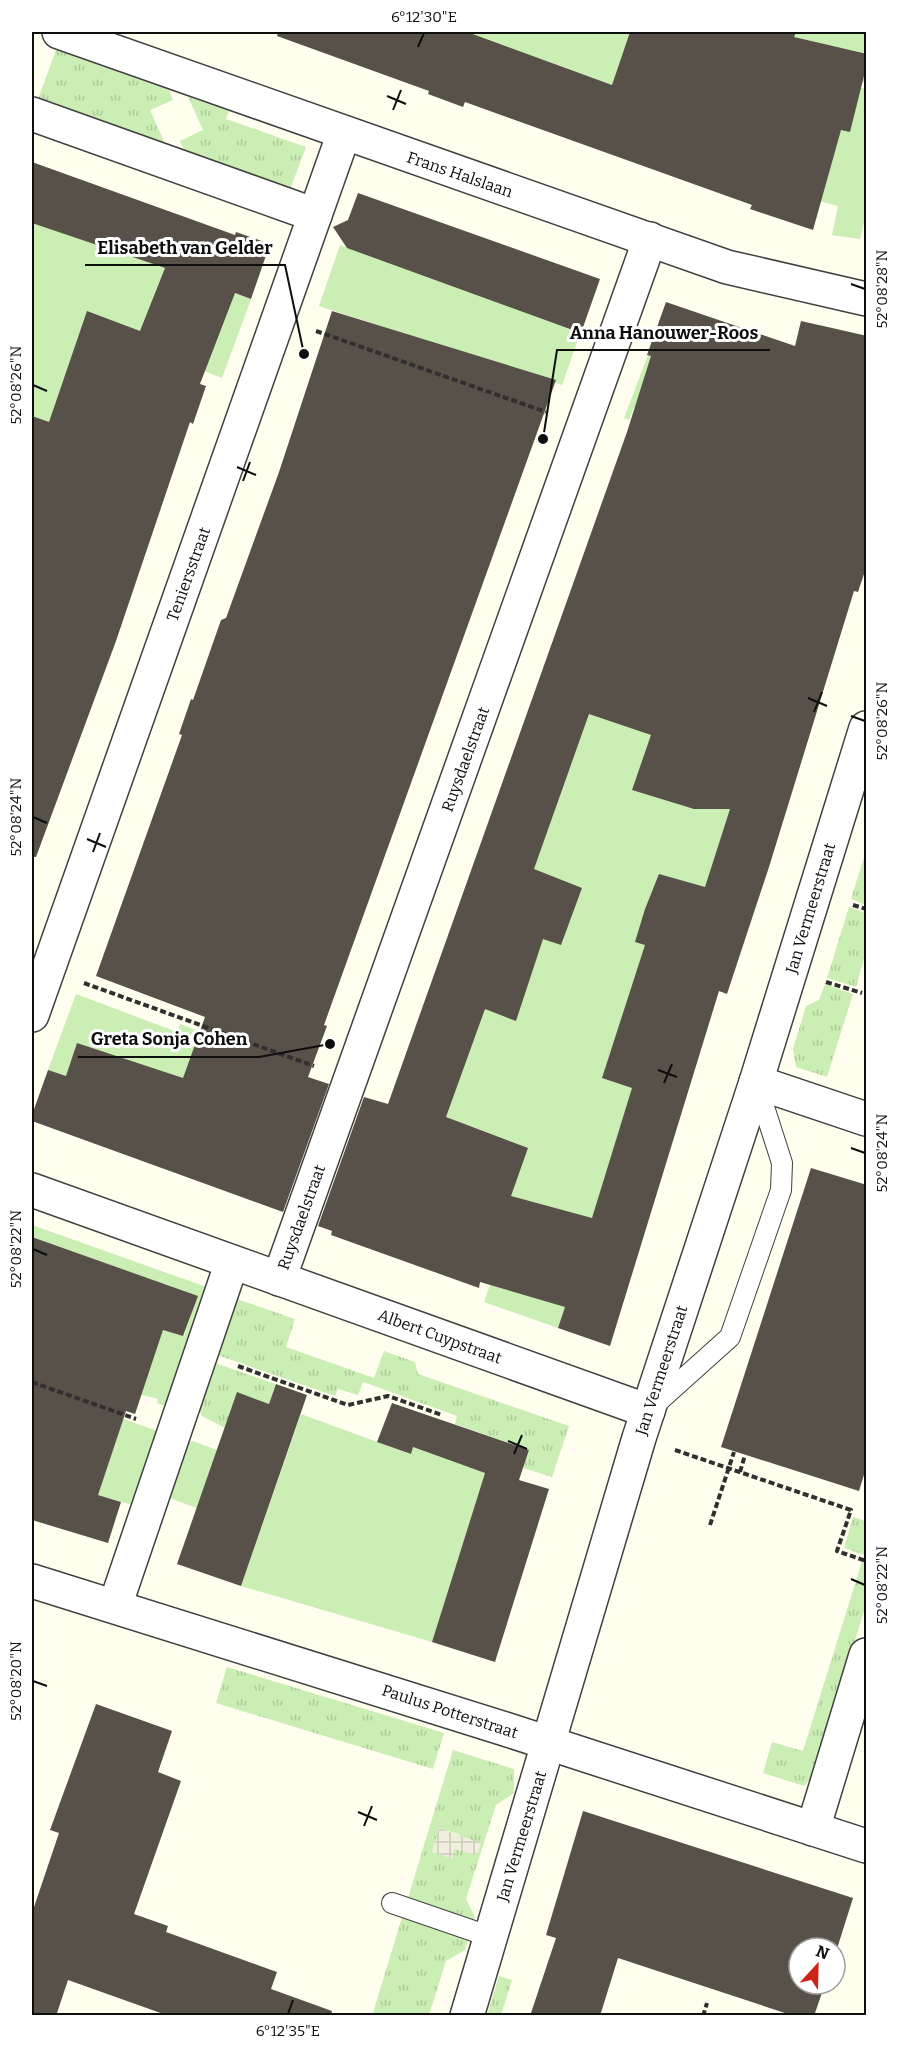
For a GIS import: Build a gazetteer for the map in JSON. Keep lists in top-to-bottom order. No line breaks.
{"streets":{"street":["Frans Halslaan","Teniersstraat","Ruysdaelstraat","Jan Vermeerstraat","Albert Cuypstraat","Paulus Potterstraat"]},"crossings":[["Frans Halslaan","Teniersstraat"],["Frans Halslaan","Ruysdaelstraat"],["Ruysdaelstraat","Albert Cuypstraat"],["Jan Vermeerstraat","Albert Cuypstraat"],["Jan Vermeerstraat","Paulus Potterstraat"]],"places":["Elisabeth van Gelder","Anna Hanouwer-Roos","Greta Sonja Cohen"],"north":"top","coordinates":["6°12'30\"E","52°08'28\"N","52°08'26\"N","52°08'24\"N","52°08'22\"N","52°08'20\"N","6°12'35\"E"]}
